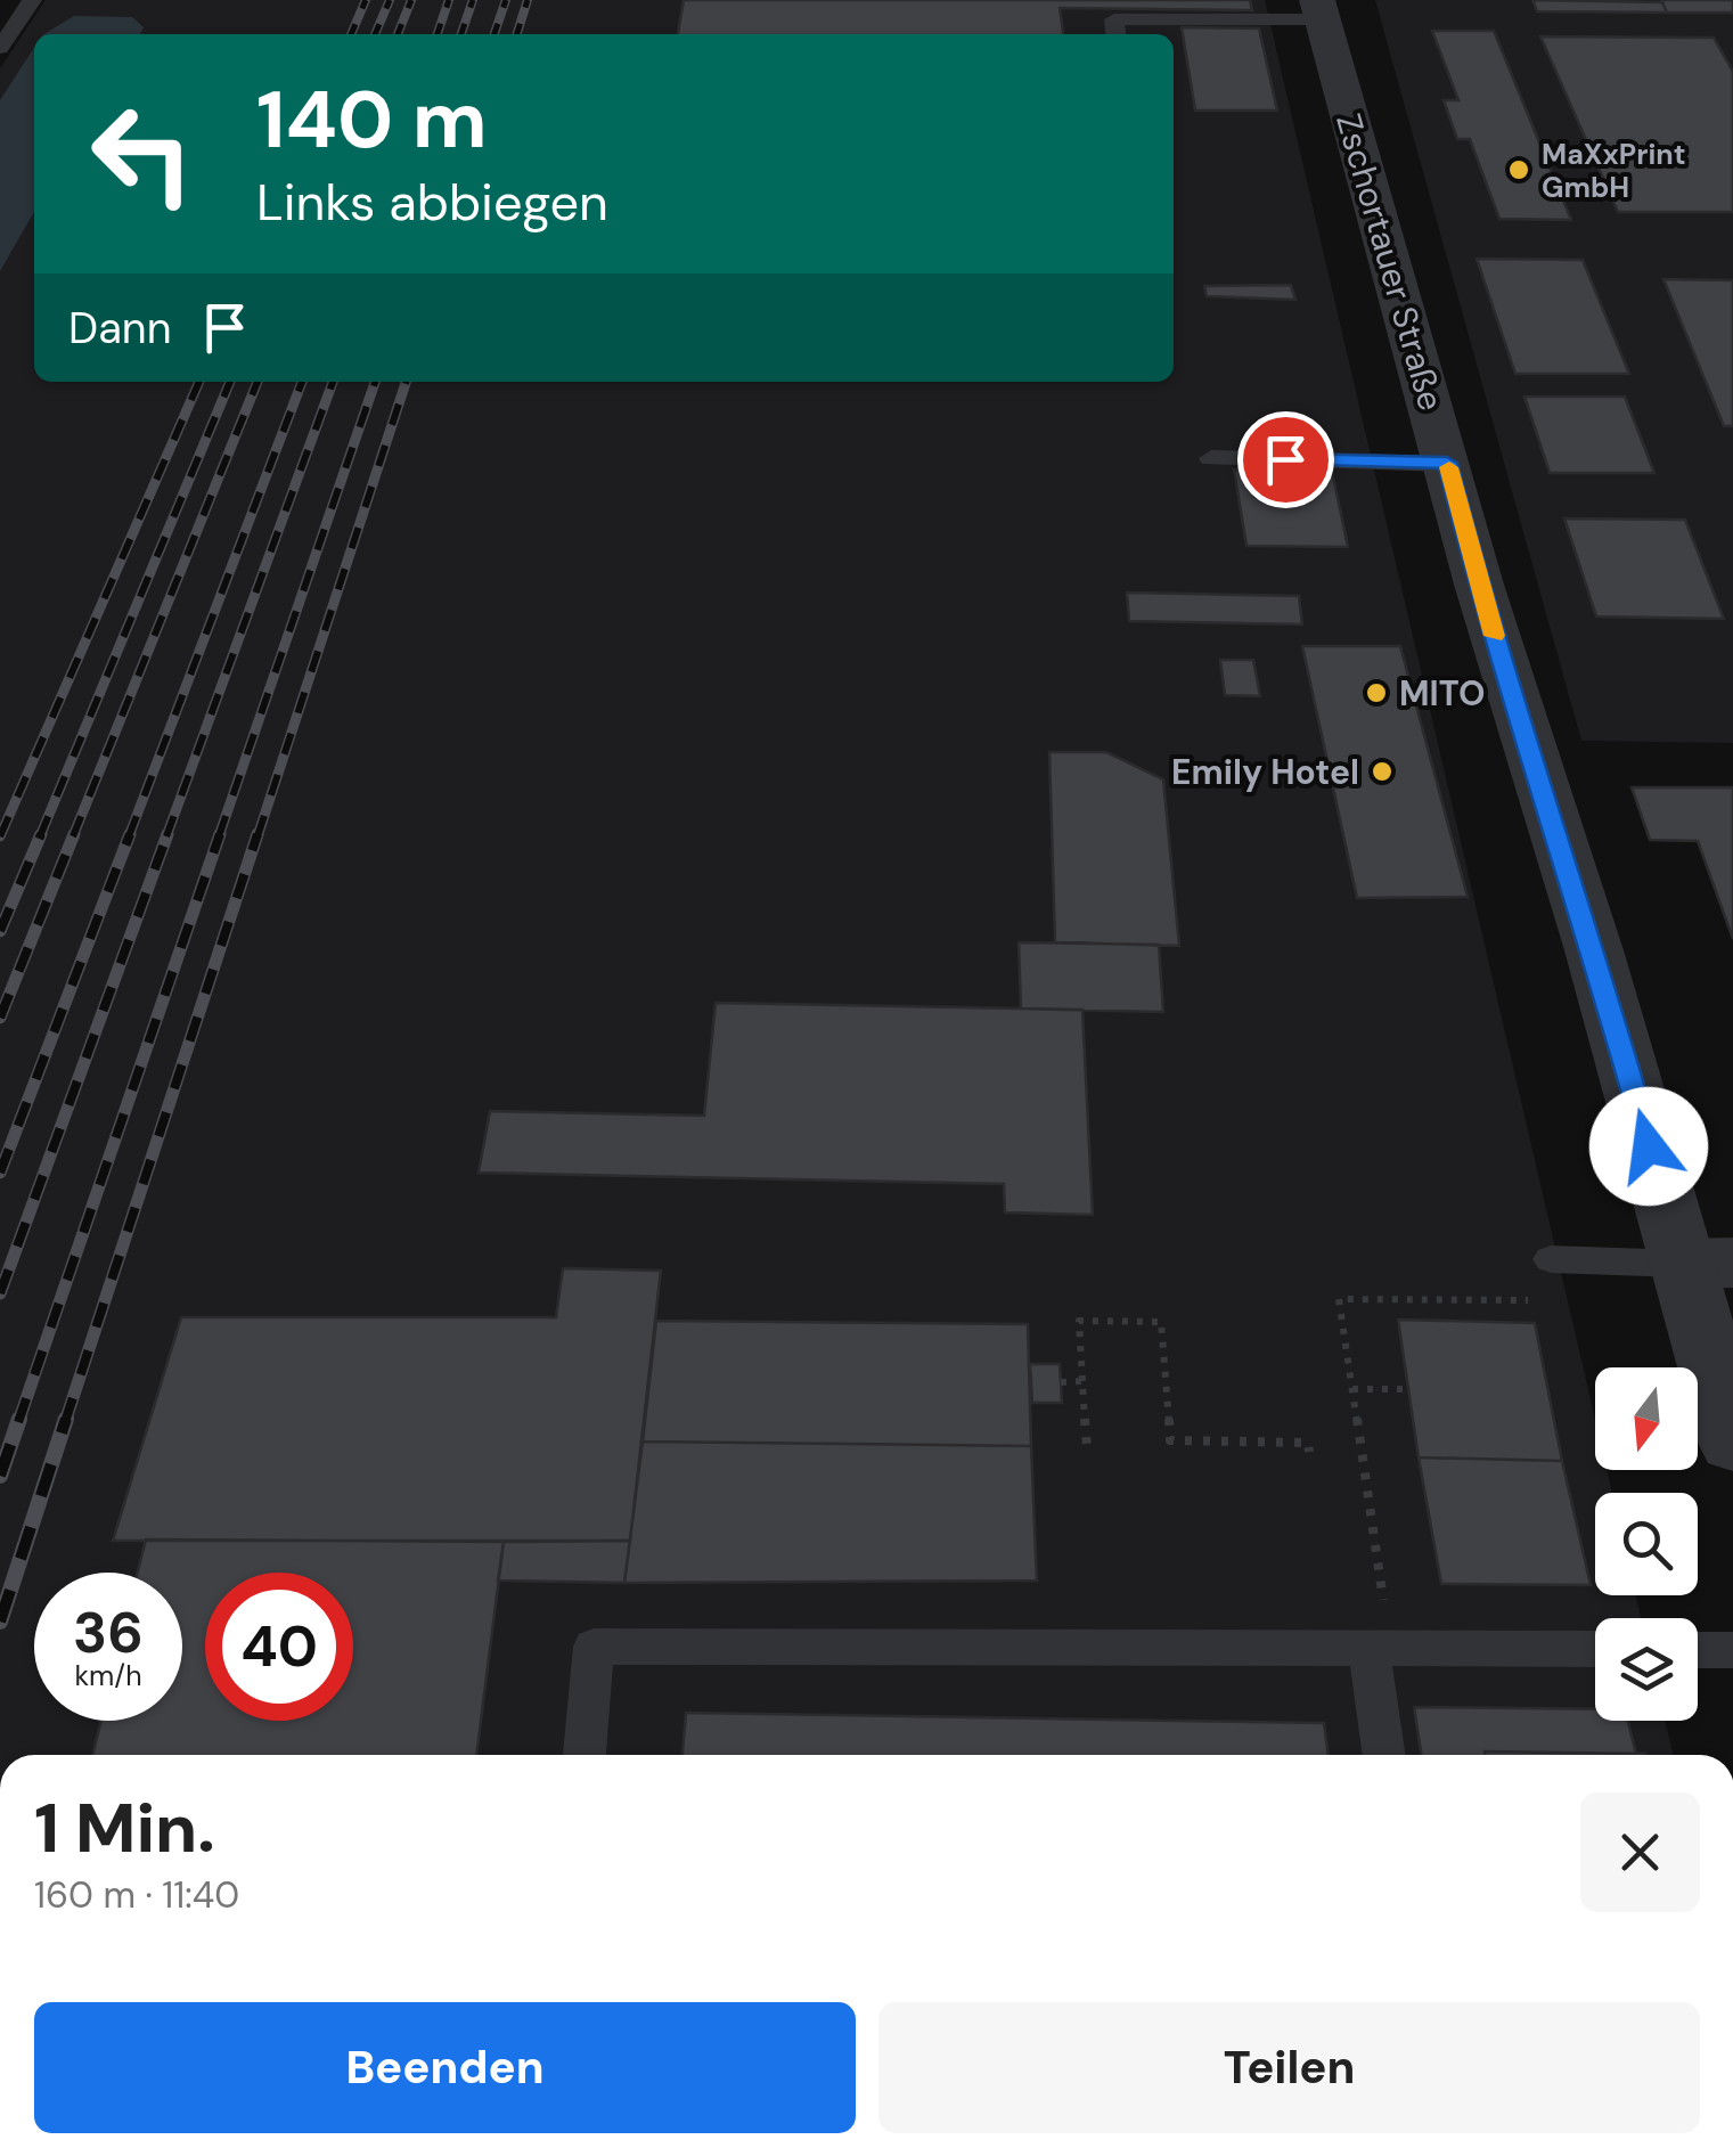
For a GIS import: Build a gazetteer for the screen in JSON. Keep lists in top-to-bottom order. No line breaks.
{"streets":{"street":["Zschortauer Straße"]},"places":["MaXxPrint GmbH","MITO","Emily Hotel"],"north":"bottom","page":{"turn":["140 m","Links abbiegen"],"then":"Dann","speed":"36 km/h","limit":"40","heading":["1 Min.","160 m · 11:40"],"buttons":["Beenden","Teilen"]}}
